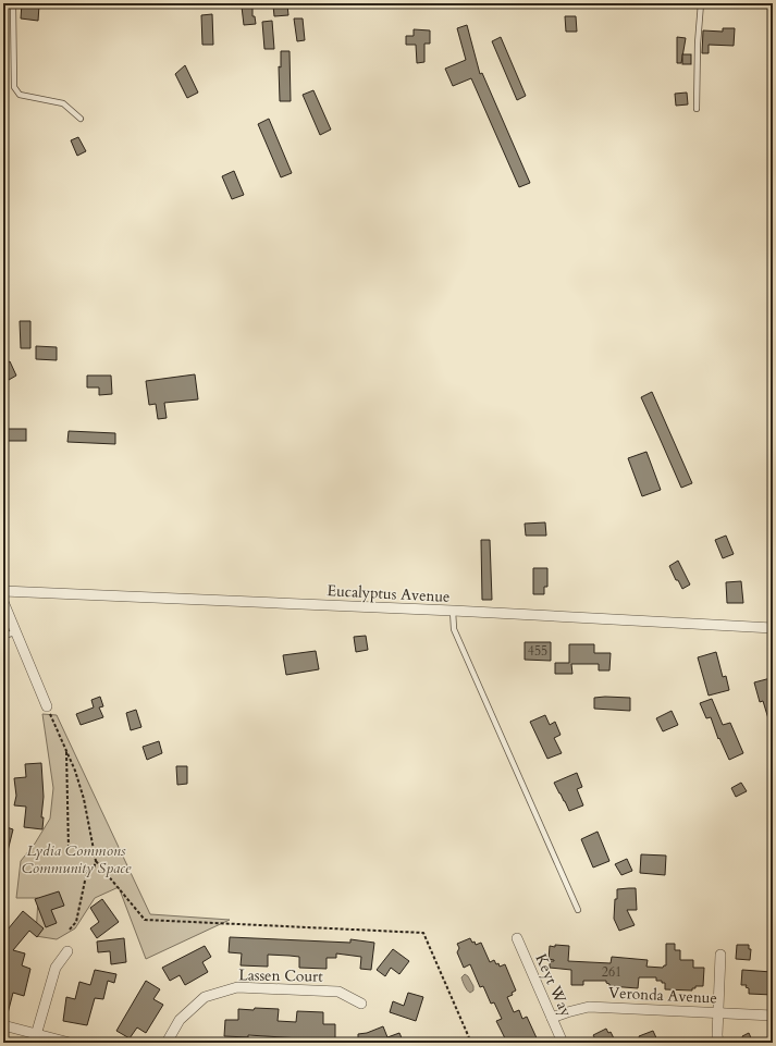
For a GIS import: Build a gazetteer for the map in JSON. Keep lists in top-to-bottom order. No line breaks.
{"streets":{"street":["Eucalyptus Avenue","Lassen Court","Keyt Way","Veronda Avenue"]},"crossings":[["Keyt Way","Veronda Avenue"]],"parks":["Lydia Commons Community Space"],"house_numbers":["455","261"]}
